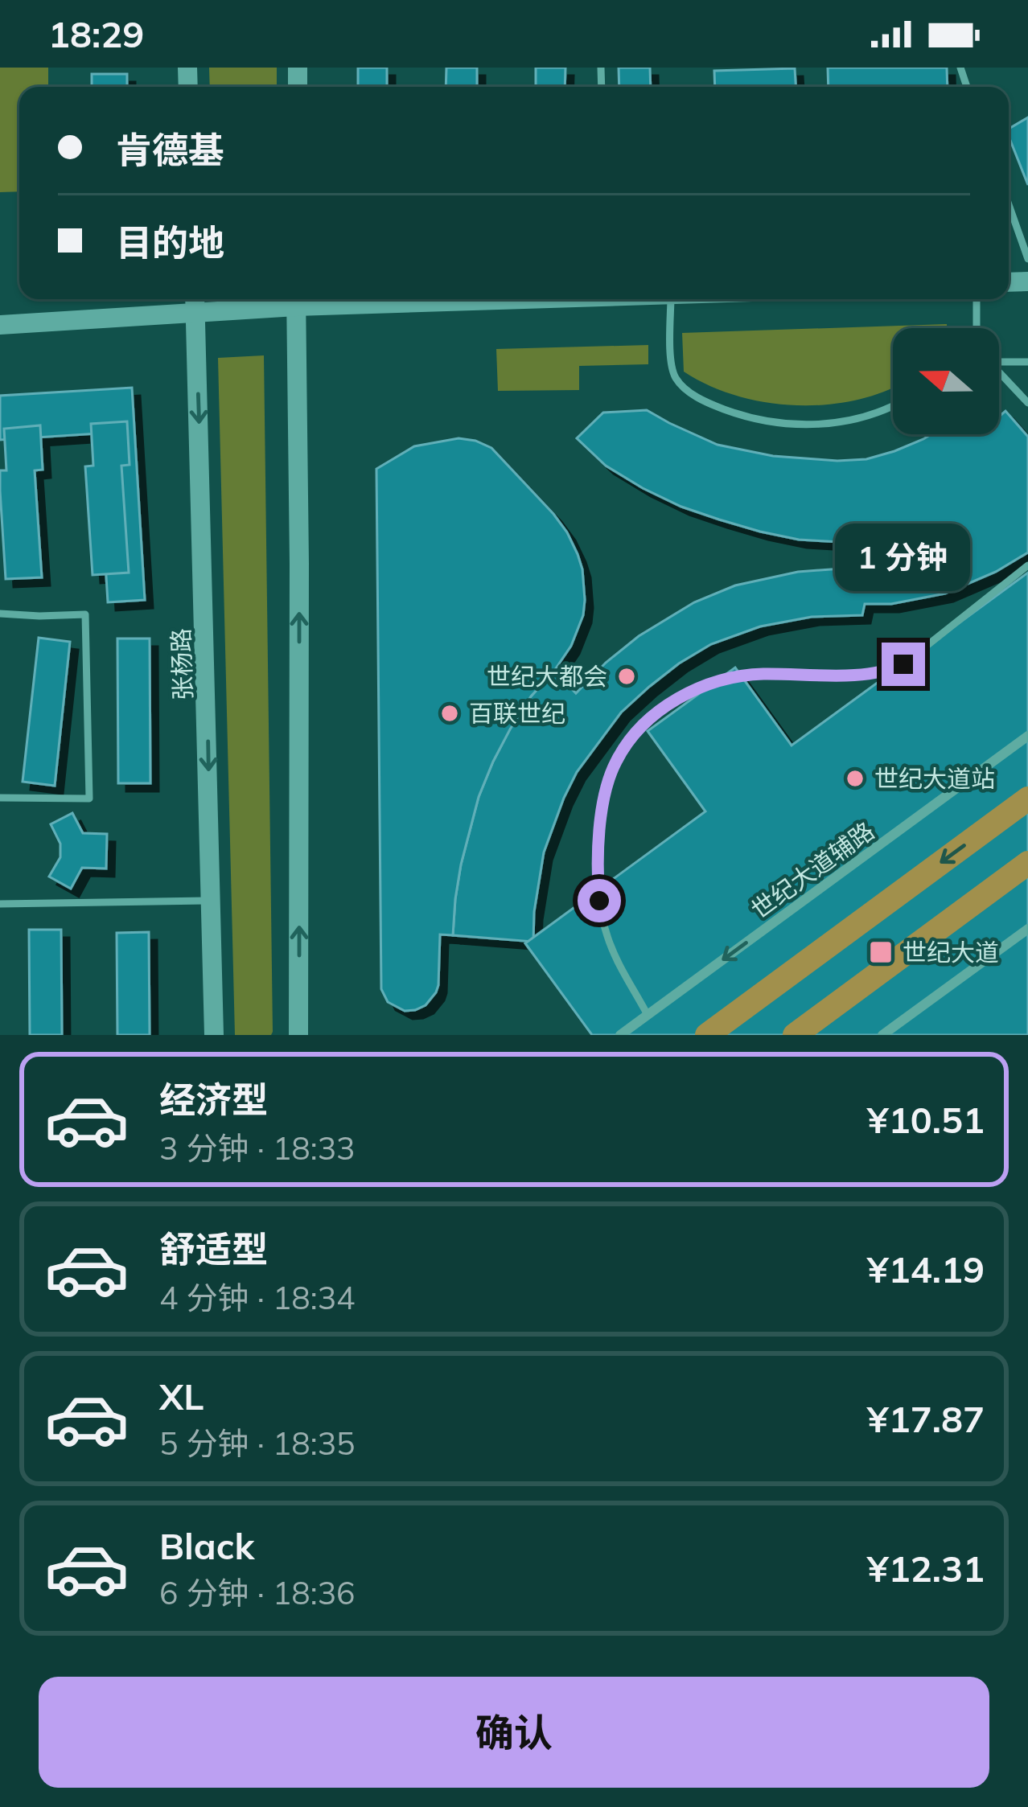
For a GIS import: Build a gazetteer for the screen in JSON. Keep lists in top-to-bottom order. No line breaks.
{"streets":{"main road":["张杨路"],"street":["世纪大道辅路"]},"one_way":["世纪大道辅路"],"places":{"other":["世纪大都会","百联世纪","世纪大道站"],"transit":["世纪大道"]},"north":"left","page":{"status":"18:29","banner":["肯德基","目的地"],"bubble":"1 分钟","list":[{"name":"经济型","note":"3 分钟 · 18:33","value":"¥10.51"},{"name":"舒适型","note":"4 分钟 · 18:34","value":"¥14.19"},{"name":"XL","note":"5 分钟 · 18:35","value":"¥17.87"},{"name":"Black","note":"6 分钟 · 18:36","value":"¥12.31"}],"buttons":"确认"}}
